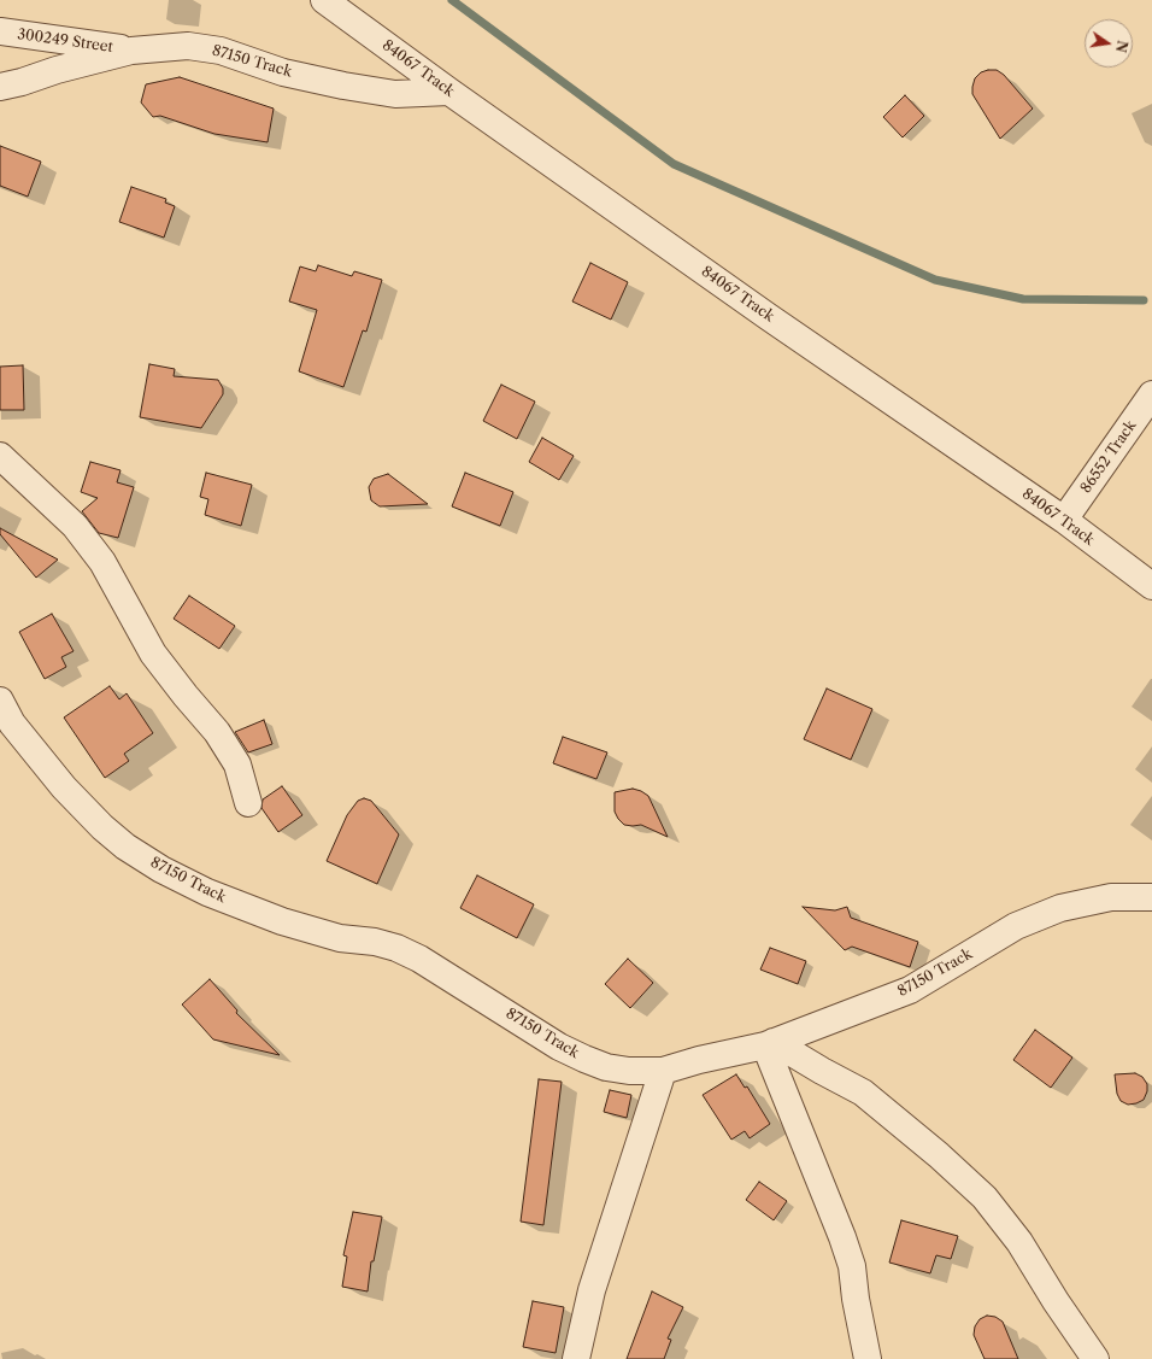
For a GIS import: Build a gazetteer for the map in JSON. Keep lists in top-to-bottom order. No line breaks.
{"streets":{"street":["300249 Street","87150 Track","84067 Track","86552 Track"]},"crossings":[["300249 Street","87150 Track"],["87150 Track","84067 Track"],["84067 Track","86552 Track"]],"north":"right"}
